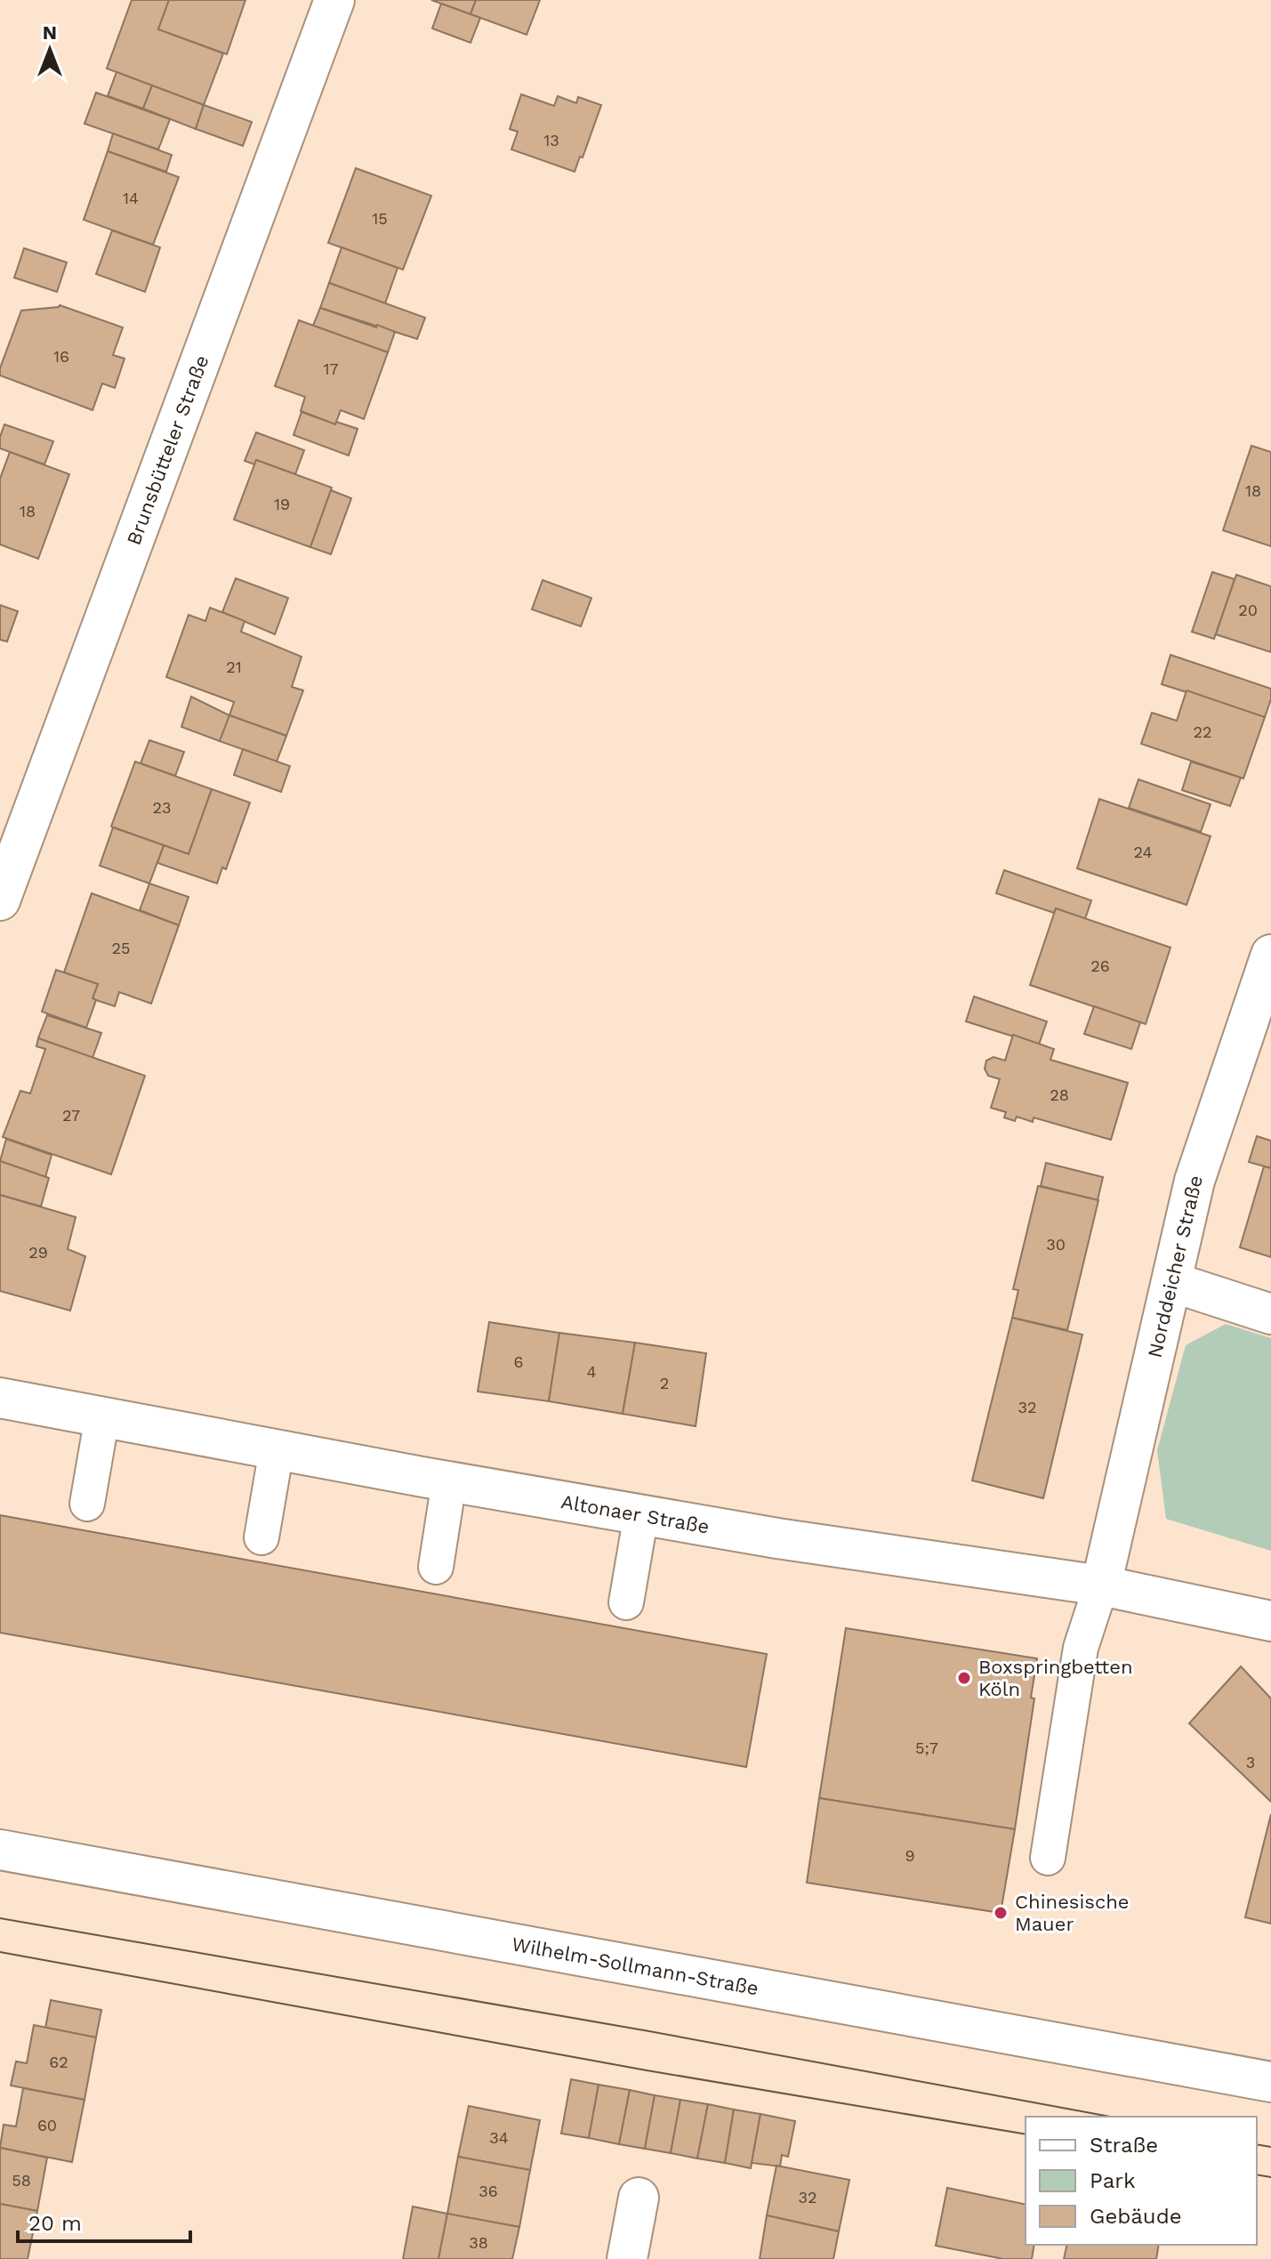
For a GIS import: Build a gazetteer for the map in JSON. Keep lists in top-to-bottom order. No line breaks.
{"streets":{"street":["Brunsbütteler Straße","Norddeicher Straße","Altonaer Straße","Wilhelm-Sollmann-Straße"]},"crossings":[["Norddeicher Straße","Altonaer Straße"]],"places":["Boxspringbetten Köln","Chinesische Mauer"],"house_numbers":["13","14","15","16","17","18","19","18","20","21","22","23","24","25","26","28","27","30","29","6","4","2","32","5;7","3","9","62","60","34","58","36","32","38"],"legend":["Straße","Park","Gebäude"],"scale_bar":"20 m","north":"top"}
